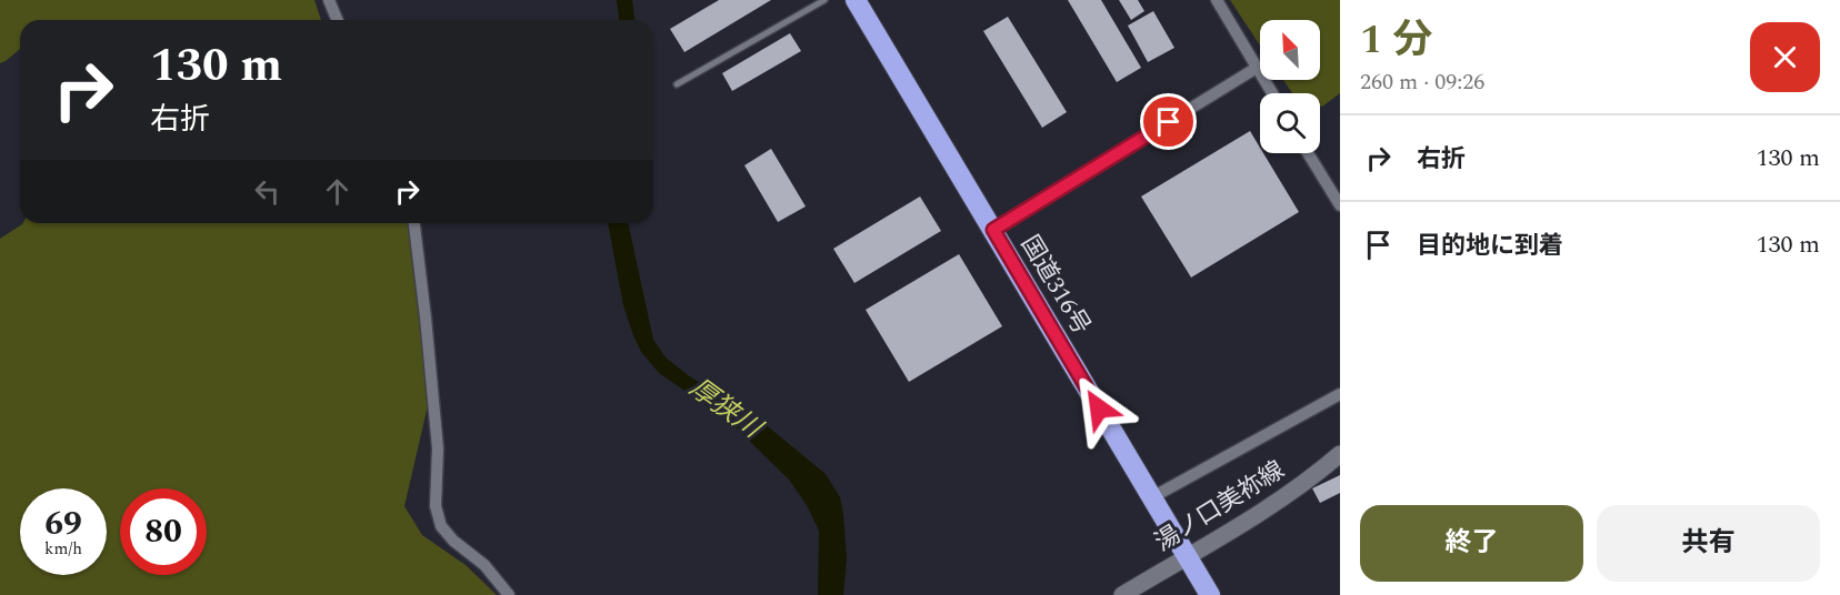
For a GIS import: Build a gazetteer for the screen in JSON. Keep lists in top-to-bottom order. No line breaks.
{"streets":{"highway":["国道316号"],"main road":["湯ノ口美祢線"]},"crossings":[["国道316号","湯ノ口美祢線"]],"water":["厚狭川"],"north":"top left","page":{"heading":["1 分","260 m · 09:26"],"turn":["130 m","右折"],"list":[{"name":"右折","value":"130 m"},{"name":"目的地に到着","value":"130 m"}],"speed":"69 km/h","limit":"80","buttons":["終了","共有"]}}
